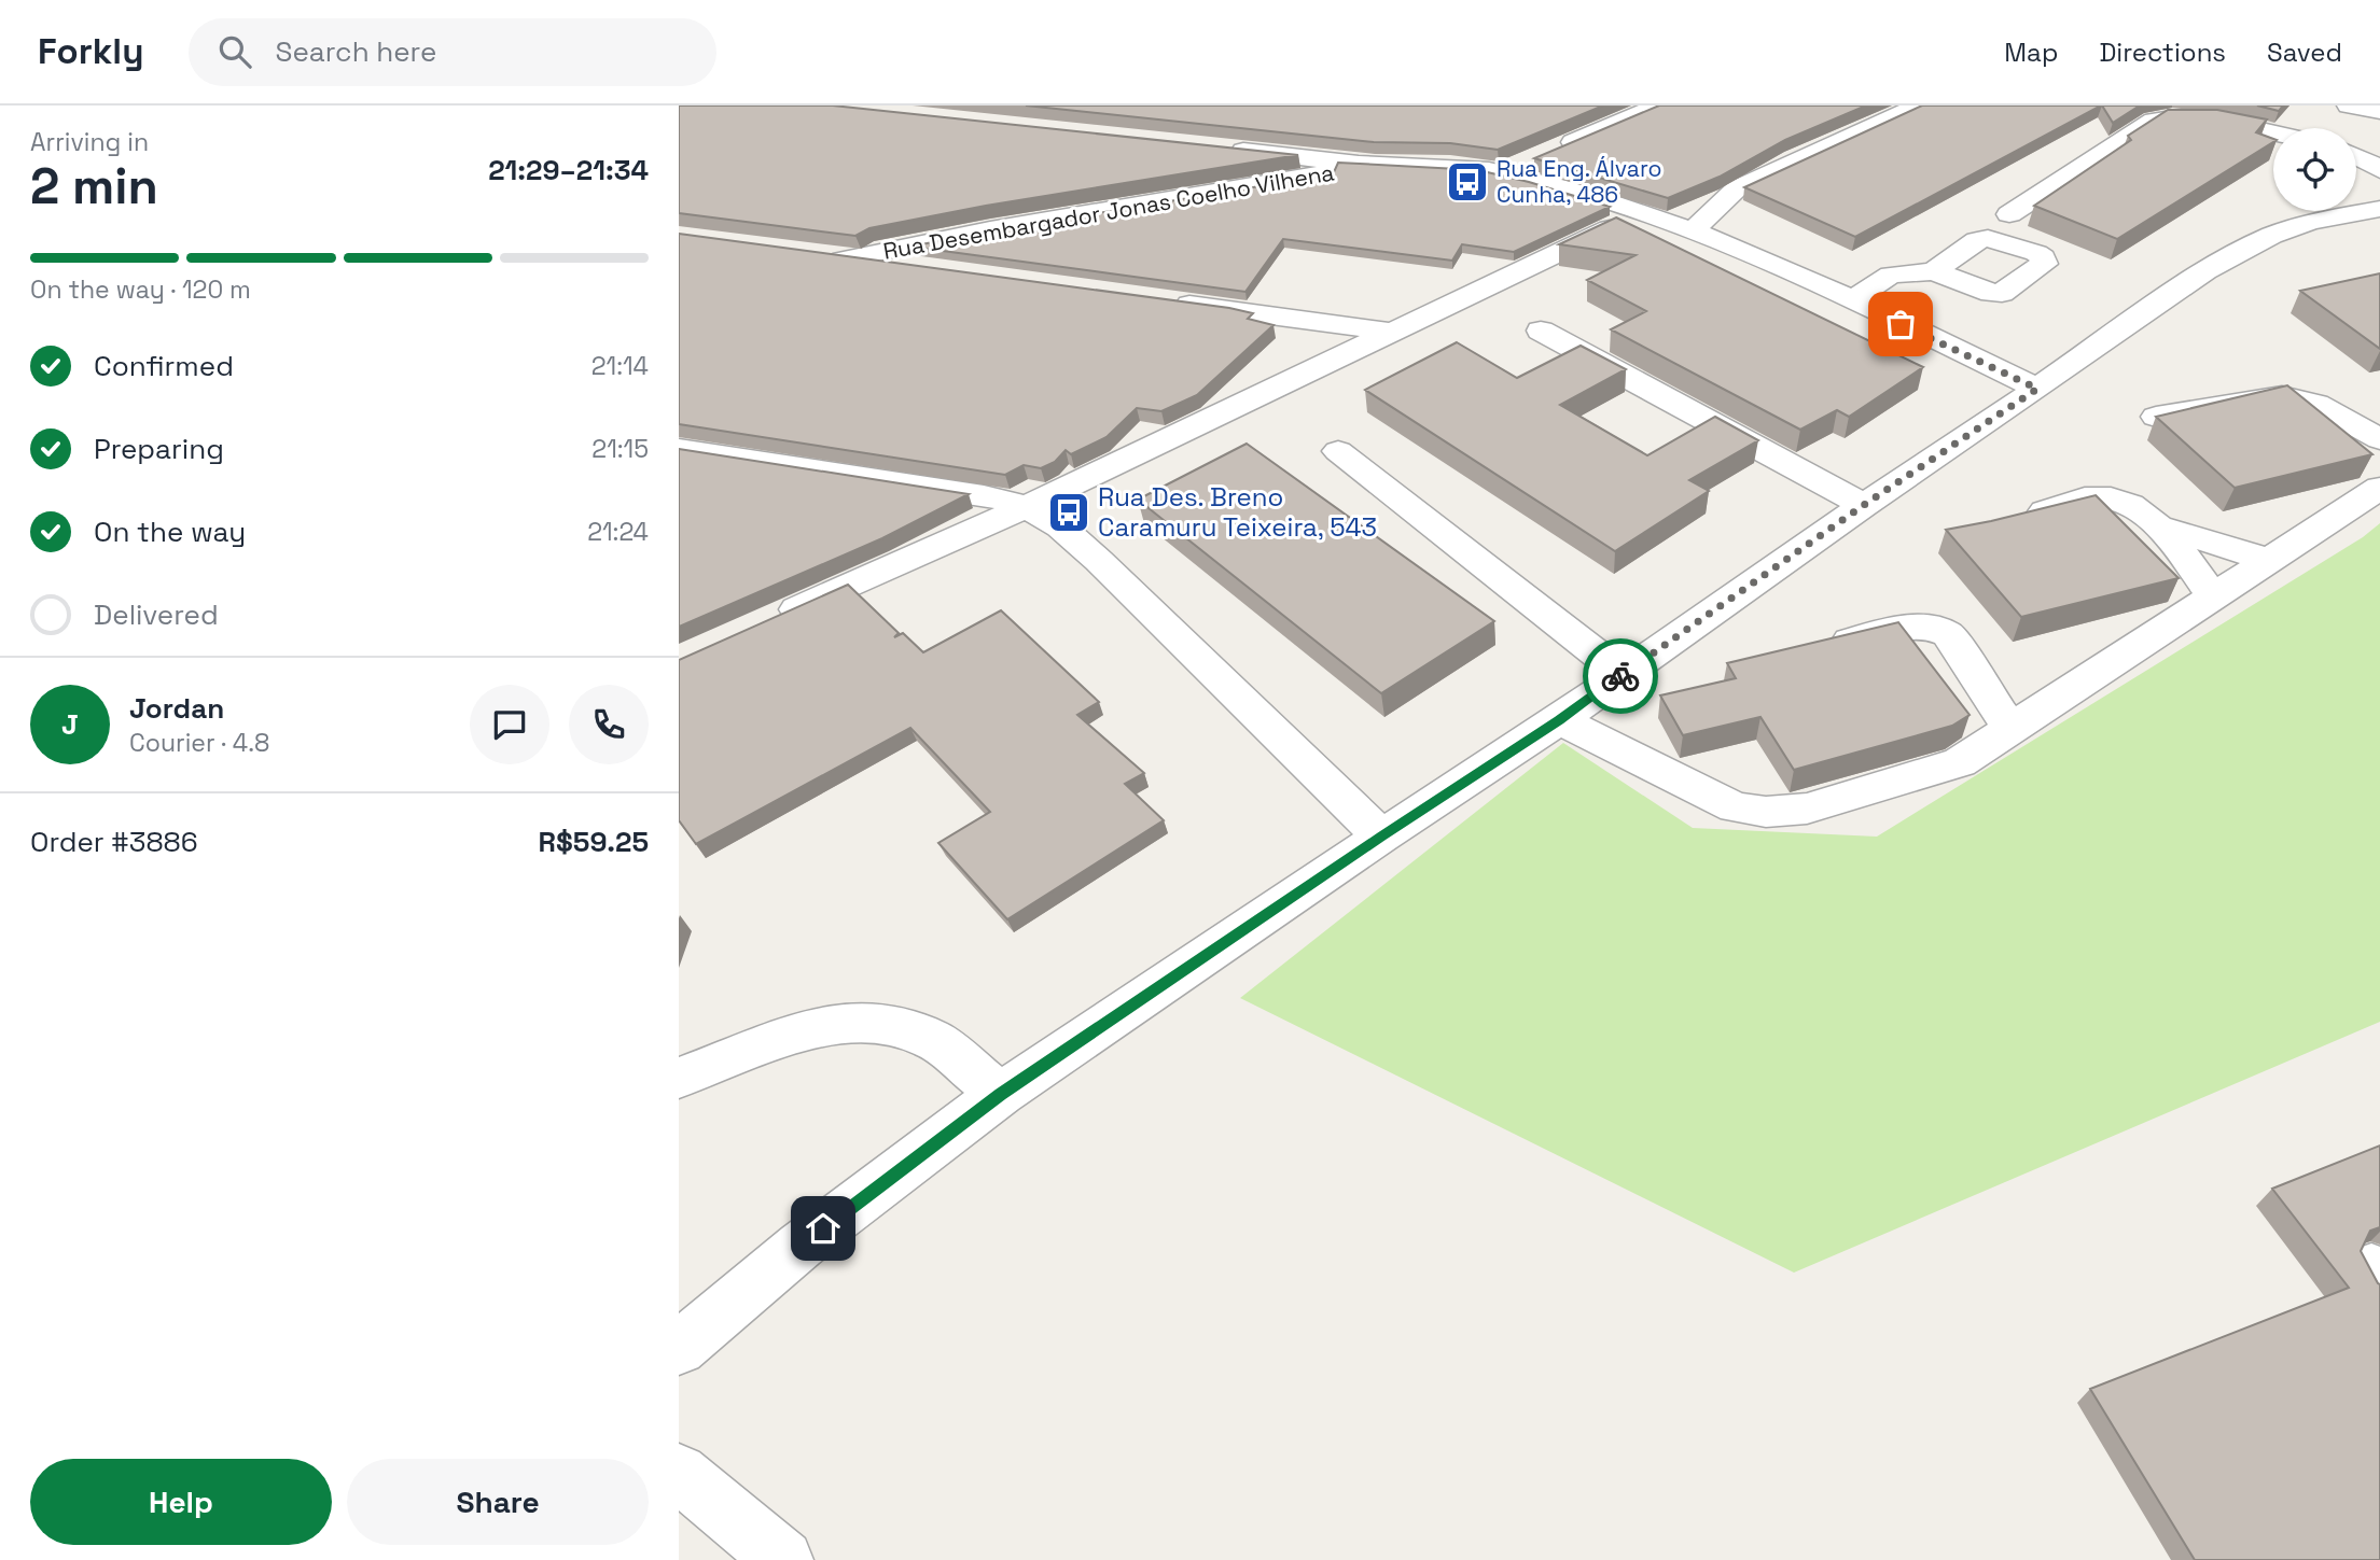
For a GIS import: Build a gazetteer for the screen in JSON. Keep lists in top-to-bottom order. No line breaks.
{"streets":{"street":["Rua Desembargador Jonas Coelho Vilhena"]},"places":{"bus stop":["Rua Eng. Álvaro Cunha, 486","Rua Des. Breno Caramuru Teixeira, 543"]},"page":{"header":"Forkly","search":"Search here","nav":["Map","Directions","Saved"],"heading":["2 min","Arriving in","21:29–21:34"],"panel":["Jordan","Courier · 4.8","Order #3886","R$59.25"],"bar":"On the way · 120 m","list":[["Confirmed","21:14"],["Preparing","21:15"],["On the way","21:24"],"Delivered"],"round":"J","buttons":["Help","Share"]}}
